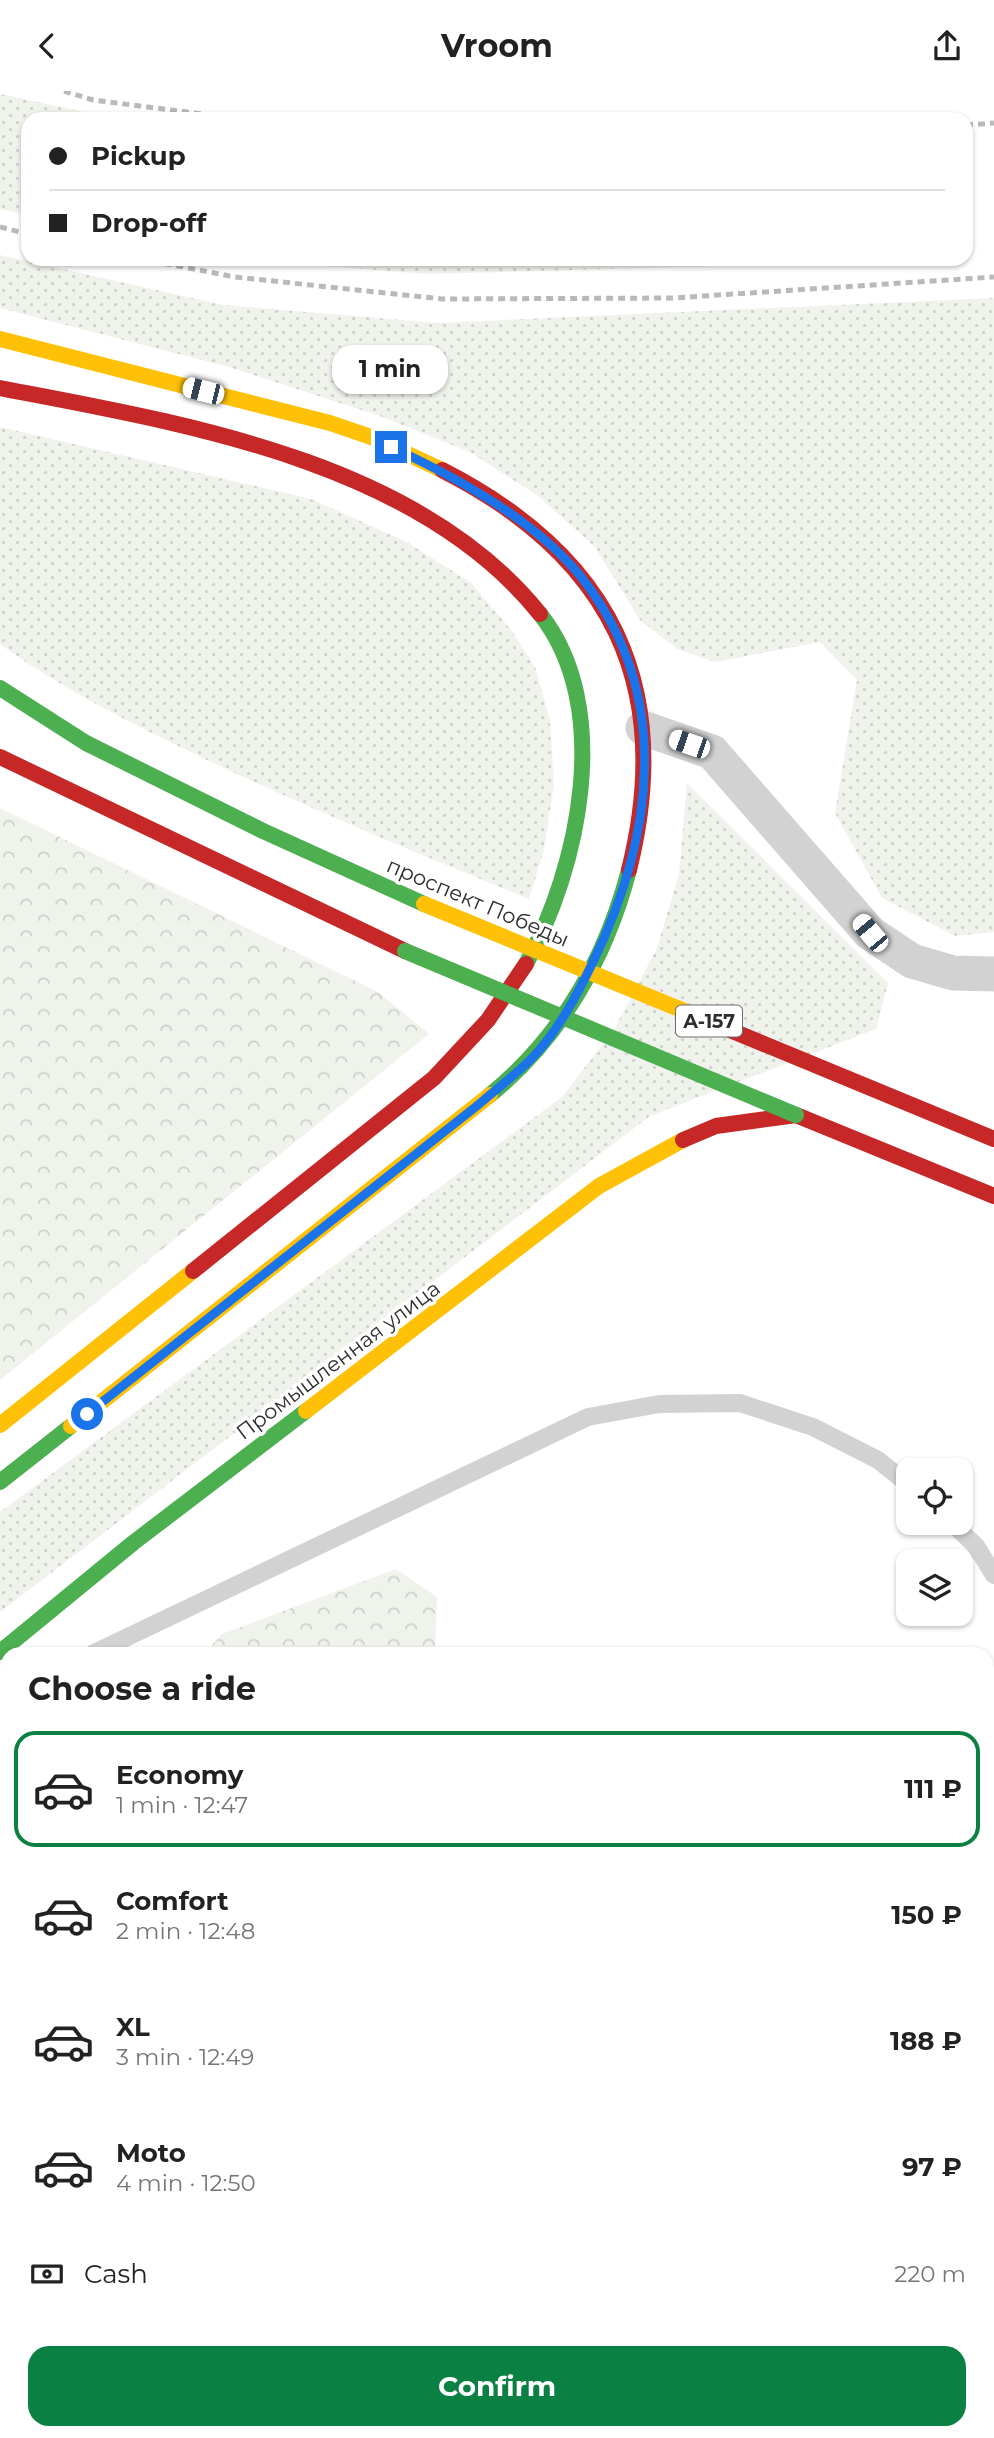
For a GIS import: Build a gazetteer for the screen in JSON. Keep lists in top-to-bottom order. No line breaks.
{"streets":{"main road":["проспект Победы","А-157","Промышленная улица"]},"crossings":[["А-157","Промышленная улица"]],"page":{"header":"Vroom","banner":["Pickup","Drop-off"],"bubble":"1 min","heading":"Choose a ride","list":[{"name":"Economy","note":"1 min · 12:47","value":"111 ₽"},{"name":"Comfort","note":"2 min · 12:48","value":"150 ₽"},{"name":"XL","note":"3 min · 12:49","value":"188 ₽"},{"name":"Moto","note":"4 min · 12:50","value":"97 ₽"}],"pay":["Cash","220 m"],"buttons":"Confirm"}}
